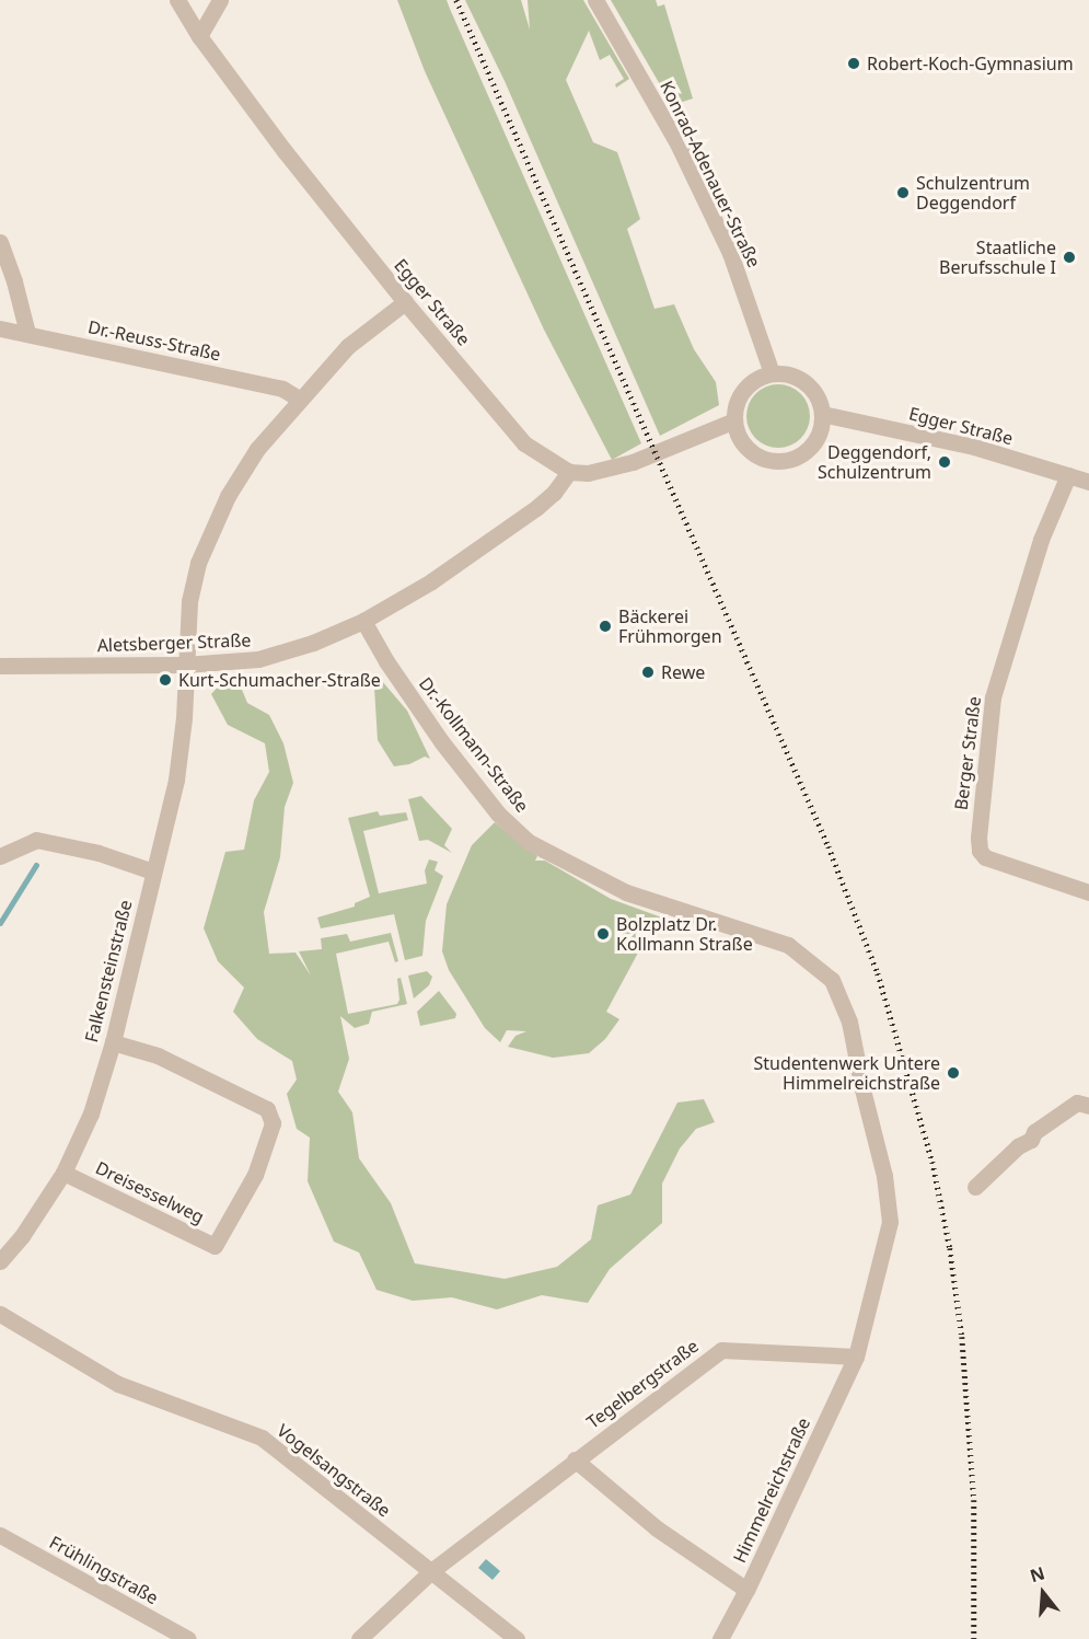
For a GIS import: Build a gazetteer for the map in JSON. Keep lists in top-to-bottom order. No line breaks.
{"streets":{"street":["Konrad-Adenauer-Straße","Egger Straße","Dr.-Reuss-Straße","Aletsberger Straße","Dr.-Kollmann-Straße","Berger Straße","Falkensteinstraße","Dreisesselweg","Tegelbergstraße","Vogelsangstraße","Himmelreichstraße","Frühlingstraße"]},"crossings":[["Konrad-Adenauer-Straße","Egger Straße"],["Egger Straße","Aletsberger Straße"],["Egger Straße","Berger Straße"],["Aletsberger Straße","Dr.-Kollmann-Straße"],["Aletsberger Straße","Falkensteinstraße"],["Dr.-Kollmann-Straße","Tegelbergstraße"],["Dr.-Kollmann-Straße","Himmelreichstraße"],["Falkensteinstraße","Dreisesselweg"],["Tegelbergstraße","Vogelsangstraße"],["Tegelbergstraße","Himmelreichstraße"]],"places":["Robert-Koch-Gymnasium","Schulzentrum Deggendorf","Staatliche Berufsschule I","Deggendorf, Schulzentrum","Bäckerei Frühmorgen","Rewe","Kurt-Schumacher-Straße","Bolzplatz Dr. Kollmann Straße","Studentenwerk Untere Himmelreichstraße"],"north":"top"}
